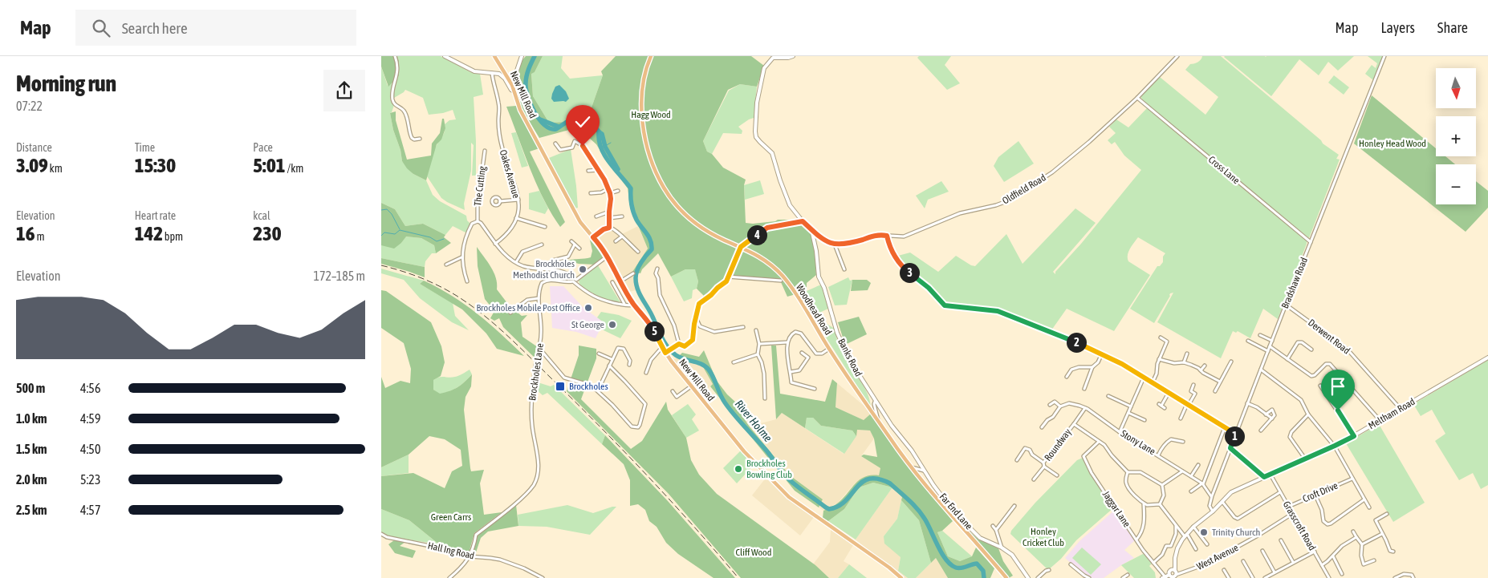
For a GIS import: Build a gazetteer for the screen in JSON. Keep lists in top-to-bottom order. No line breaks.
{"streets":{"main road":["New Mill Road","Woodhead Road"],"street":["Cross Lane","Oakes Avenue","The Cutting","Oldfield Road","Bradshaw Road","Derwent Road","Banks Road","Brockholes Lane","Meltham Road","Stony Lane","Roundway","Croft Drive","Jaggar Lane","Far End Lane","Grasscroft Road","Hall Ing Road","West Avenue"]},"crossings":[["Cross Lane","Oldfield Road"],["Cross Lane","Bradshaw Road"],["Bradshaw Road","Derwent Road"],["Bradshaw Road","Meltham Road"],["Bradshaw Road","Stony Lane"],["Derwent Road","Meltham Road"],["Banks Road","Far End Lane"],["Brockholes Lane","Hall Ing Road"],["Meltham Road","Grasscroft Road"],["Stony Lane","Roundway"],["Roundway","Jaggar Lane"],["Croft Drive","Grasscroft Road"],["Grasscroft Road","West Avenue"]],"water":["River Holme"],"parks":["Hagg Wood","Honley Head Wood","Green Carrs","Honley Cricket Club","Cliff Wood"],"places":{"other":["Brockholes Methodist Church","Brockholes Mobile Post Office","St George","Brockholes Bowling Club","Trinity Church"],"transit":["Brockholes"]},"north":"bottom","page":{"header":"Map","search":"Search here","nav":["Map","Layers","Share"],"heading":["Morning run","07:22"],"map_buttons":["+","−"],"stats":[["Distance","3.09 km"],["Time","15:30"],["Pace","5:01 /km"],["Elevation","16 m"],["Heart rate","142 bpm"],["kcal","230"]],"pins":["4","3","5","2","1"],"chart":["Elevation","172–185 m"],"list":[{"name":"500 m","note":"4:56"},{"name":"1.0 km","note":"4:59"},{"name":"1.5 km","note":"4:50"},{"name":"2.0 km","note":"5:23"},{"name":"2.5 km","note":"4:57"}]}}
